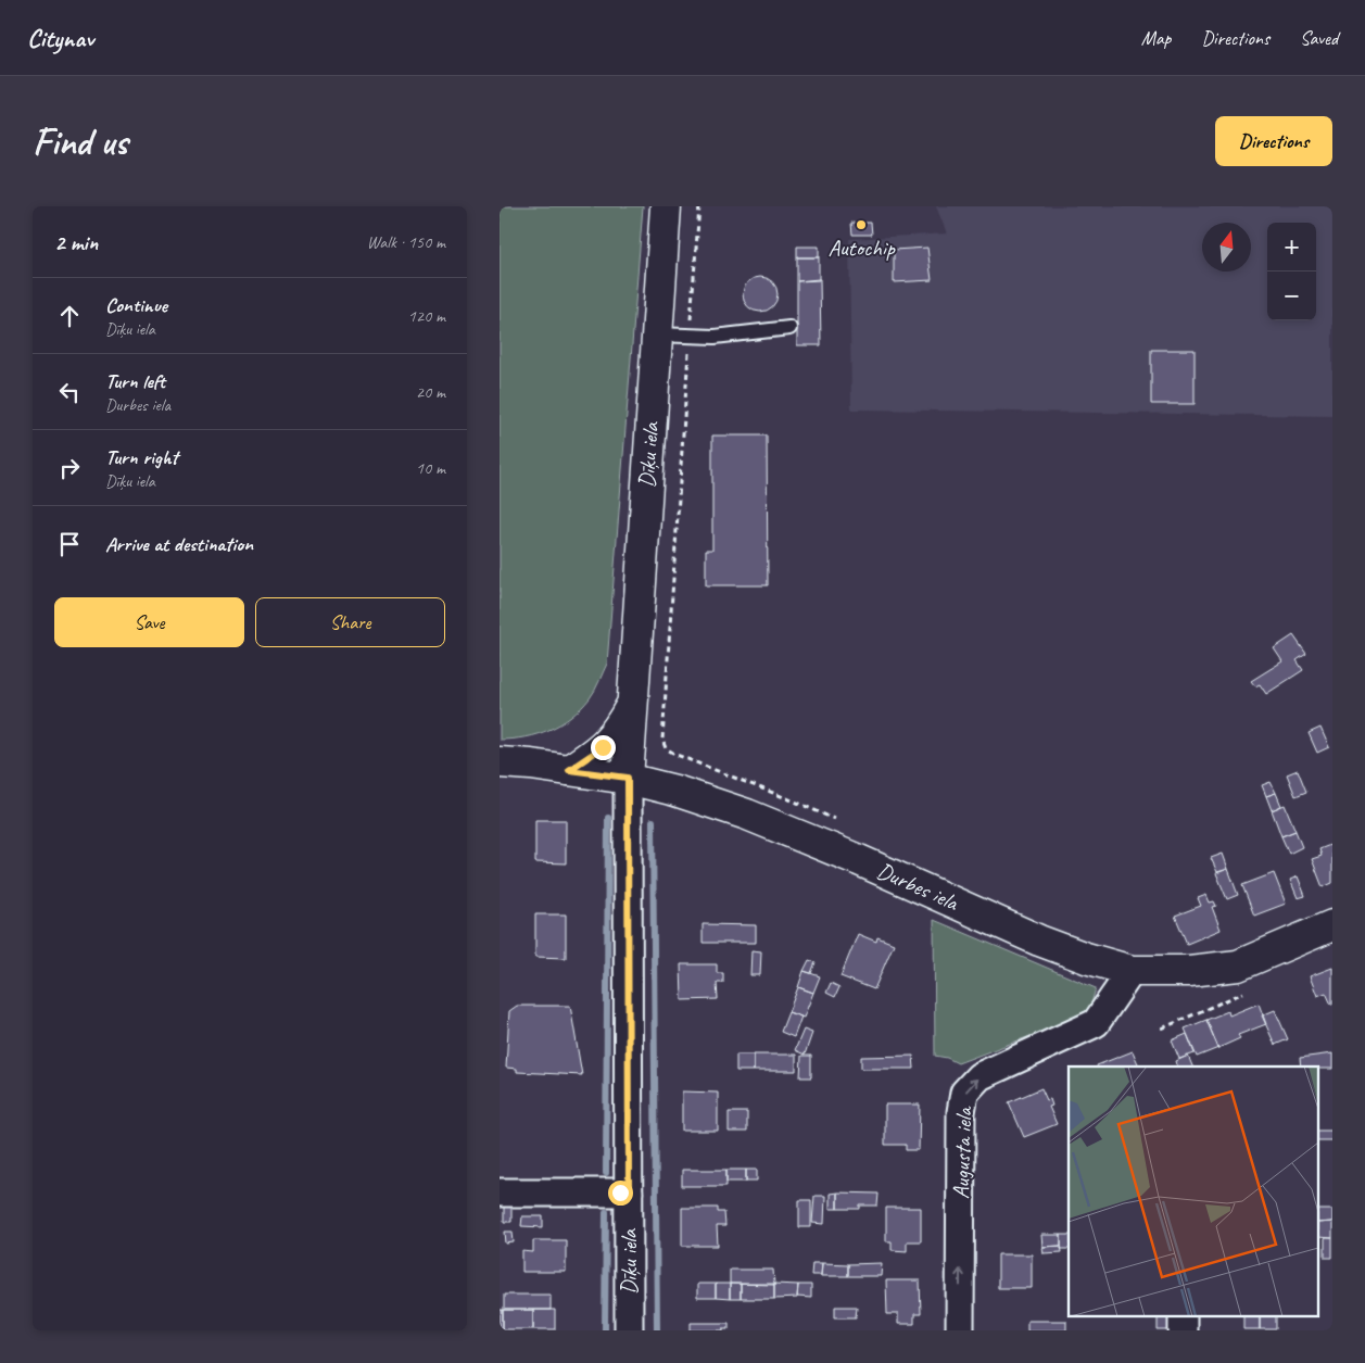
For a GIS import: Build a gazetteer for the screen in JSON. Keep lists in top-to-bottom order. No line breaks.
{"streets":{"main road":["Dīķu iela","Durbes iela"],"street":["Augusta iela"]},"crossings":[["Dīķu iela","Durbes iela"],["Durbes iela","Augusta iela"]],"one_way":["Augusta iela"],"places":["Autochip"],"north":"top","page":{"header":"Citynav","nav":["Map","Directions","Saved"],"buttons":["Directions",["Save","Share"]],"title":"Find us","heading":["2 min","Walk · 150 m"],"map_buttons":["+","−"],"list":[["Continue","Dīķu iela","120 m"],["Turn left","Durbes iela","20 m"],["Turn right","Dīķu iela","10 m"],"Arrive at destination"]}}
